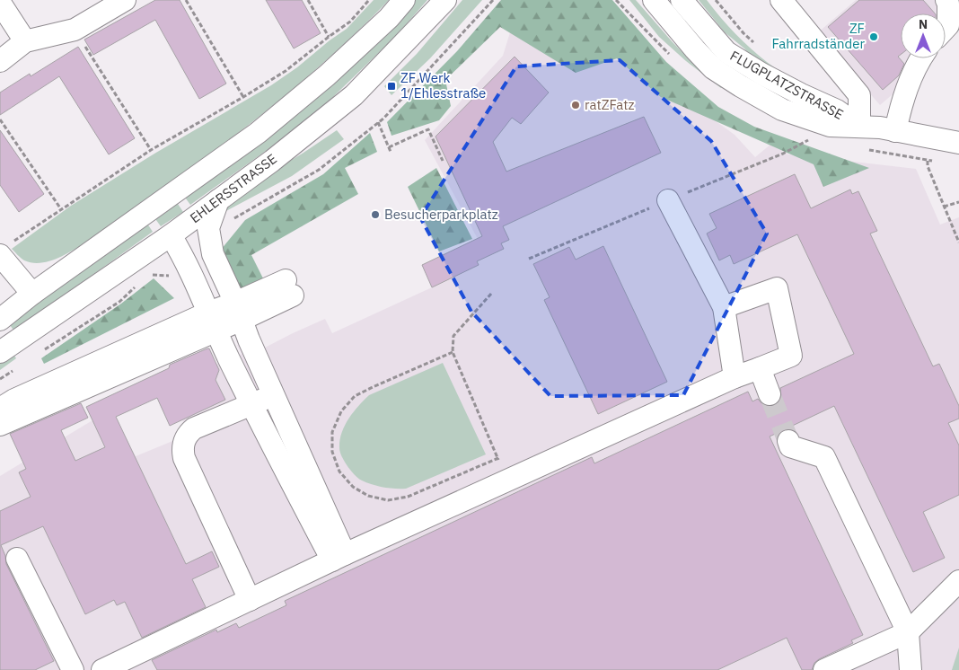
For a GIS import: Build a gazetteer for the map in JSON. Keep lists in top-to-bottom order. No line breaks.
{"streets":{"street":["FLUGPLATZSTRASSE","EHLERSSTRASSE"]},"places":{"other":["ZF Fahrradständer","ratZFatz","Besucherparkplatz"],"transit":["ZF Werk 1/Ehlesstraße"]},"north":"top"}
